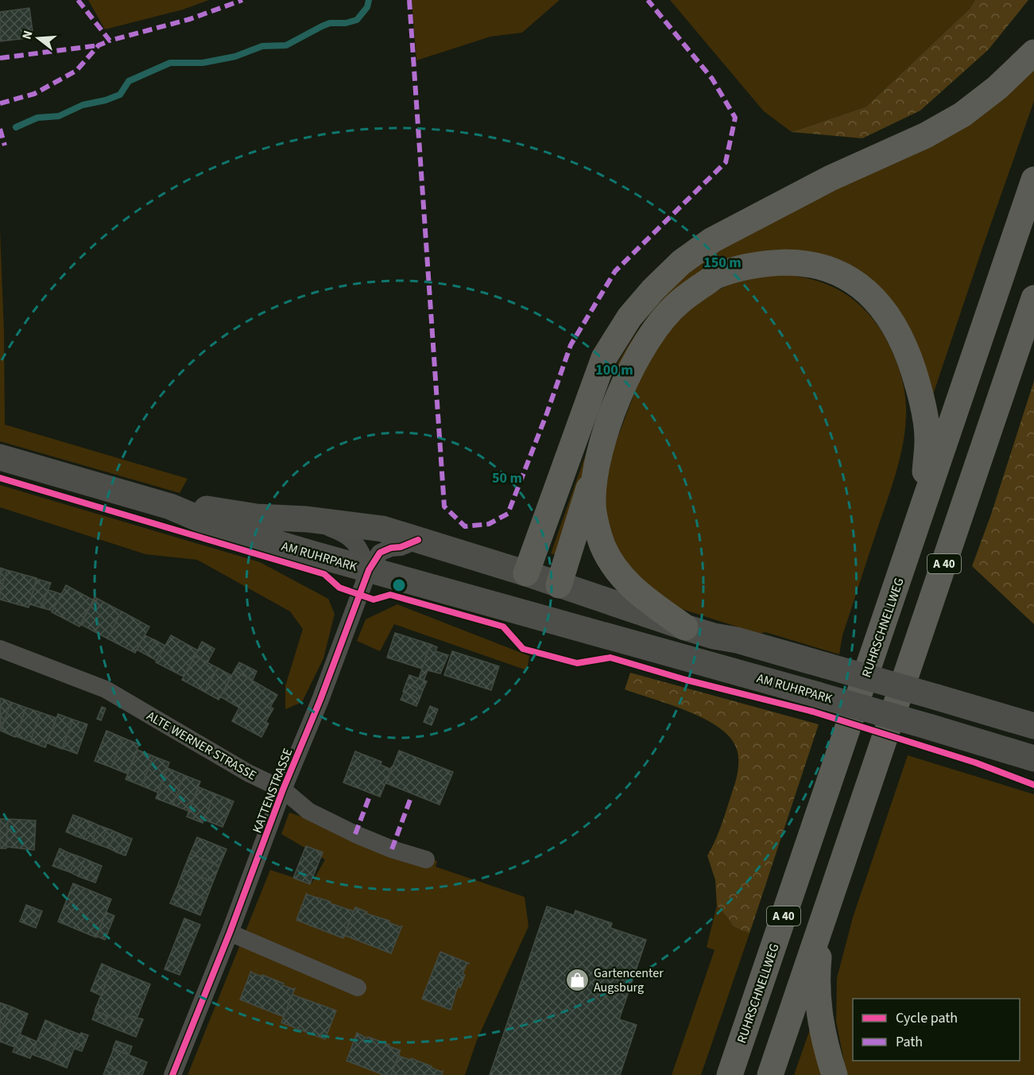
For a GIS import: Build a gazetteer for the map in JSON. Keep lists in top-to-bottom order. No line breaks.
{"streets":{"highway":["A 40","RUHRSCHNELLWEG"],"main road":["AM RUHRPARK"],"street":["ALTE WERNER STRASSE","KATTENSTRASSE"]},"crossings":[["AM RUHRPARK","KATTENSTRASSE"],["ALTE WERNER STRASSE","KATTENSTRASSE"]],"places":{"shop":["Gartencenter Augsburg"]},"legend":["Cycle path","Path"],"north":"left","rings":["150 m","100 m","50 m"]}
